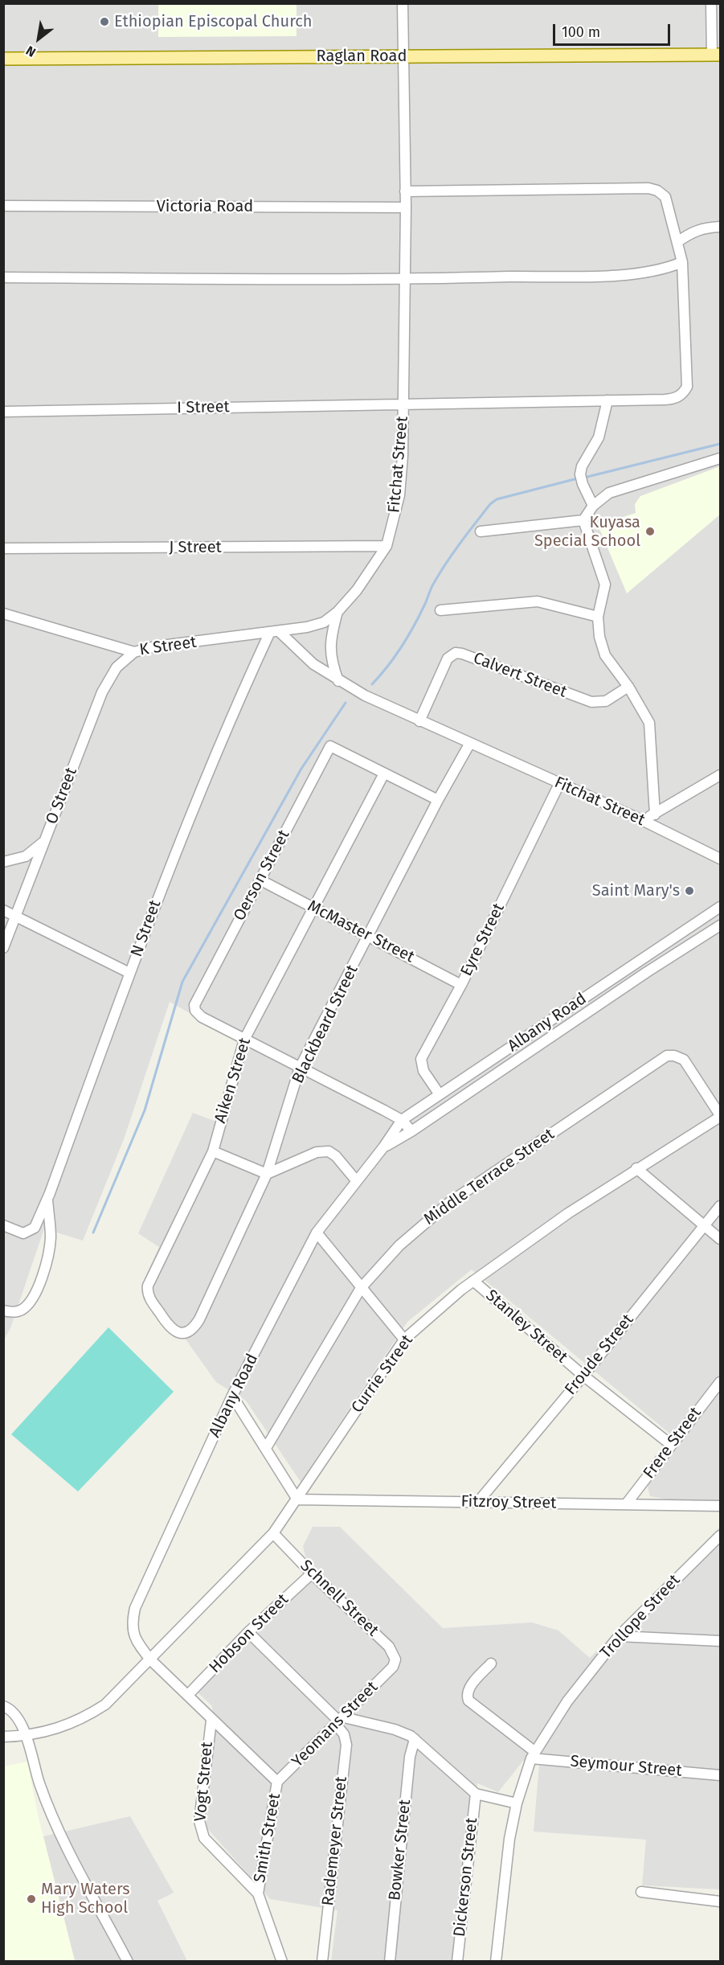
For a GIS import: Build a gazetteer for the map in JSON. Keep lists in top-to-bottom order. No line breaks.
{"streets":{"main road":["Raglan Road"],"street":["Victoria Road","I Street","Fitchat Street","J Street","K Street","Calvert Street","O Street","Oerson Street","N Street","McMaster Street","Eyre Street","Albany Road","Blackbeard Street","Aiken Street","Middle Terrace Street","Stanley Street","Froude Street","Currie Street","Frere Street","Fitzroy Street","Schnell Street","Trollope Street","Hobson Street","Yeomans Street","Seymour Street","Vogt Street","Smith Street","Rademeyer Street","Bowker Street","Dickerson Street"]},"crossings":[["Raglan Road","Fitchat Street"],["Victoria Road","Fitchat Street"],["I Street","Fitchat Street"],["Fitchat Street","J Street"],["Fitchat Street","K Street"],["Fitchat Street","Calvert Street"],["Fitchat Street","Eyre Street"],["Fitchat Street","Blackbeard Street"],["K Street","O Street"],["K Street","N Street"],["Oerson Street","McMaster Street"],["Oerson Street","Aiken Street"],["McMaster Street","Eyre Street"],["McMaster Street","Blackbeard Street"],["McMaster Street","Aiken Street"],["Eyre Street","Albany Road"],["Albany Road","Currie Street"],["Albany Road","Hobson Street"],["Albany Road","Yeomans Street"],["Albany Road","Vogt Street"],["Albany Road","Smith Street"],["Blackbeard Street","Aiken Street"],["Middle Terrace Street","Currie Street"],["Stanley Street","Froude Street"],["Stanley Street","Currie Street"],["Stanley Street","Frere Street"],["Froude Street","Fitzroy Street"],["Currie Street","Fitzroy Street"],["Currie Street","Schnell Street"],["Frere Street","Fitzroy Street"],["Schnell Street","Hobson Street"],["Schnell Street","Yeomans Street"],["Trollope Street","Seymour Street"],["Yeomans Street","Smith Street"],["Yeomans Street","Rademeyer Street"],["Vogt Street","Smith Street"]],"places":["Ethiopian Episcopal Church","Kuyasa Special School","Saint Mary's","Mary Waters High School"],"scale_bar":"100 m","north":"bottom left"}
